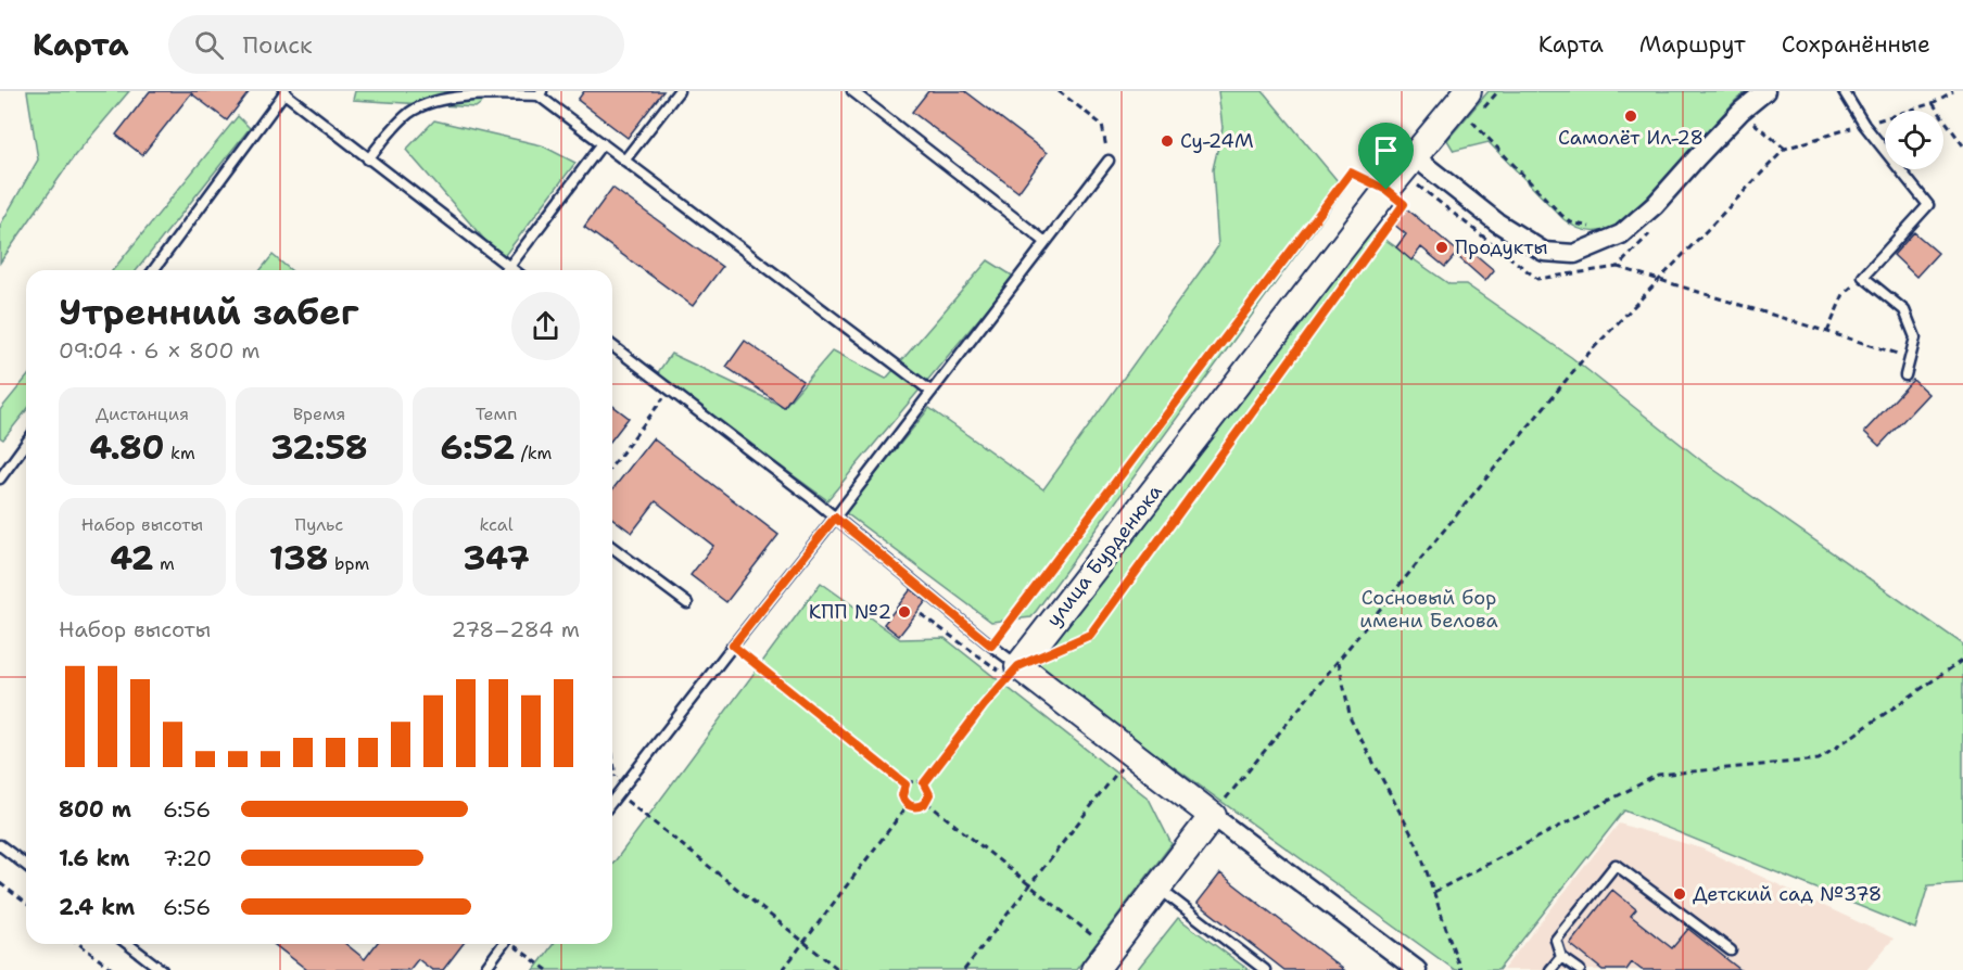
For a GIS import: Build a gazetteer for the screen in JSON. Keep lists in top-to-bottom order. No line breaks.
{"streets":{"street":["улица Бурденюка"]},"parks":["Сосновый бор имени Белова"],"places":["Самолёт Ил-28","Су-24М","Продукты","КПП №2","Детский сад №378"],"page":{"header":"Карта","search":"Поиск","nav":["Карта","Маршрут","Сохранённые"],"heading":["Утренний забег","09:04 · 6 × 800 m"],"stats":[["Дистанция","4.80 km"],["Время","32:58"],["Темп","6:52 /km"],["Набор высоты","42 m"],["Пульс","138 bpm"],["kcal","347"]],"chart":["Набор высоты","278–284 m"],"list":[{"name":"800 m","note":"6:56"},{"name":"1.6 km","note":"7:20"},{"name":"2.4 km","note":"6:56"}]}}
